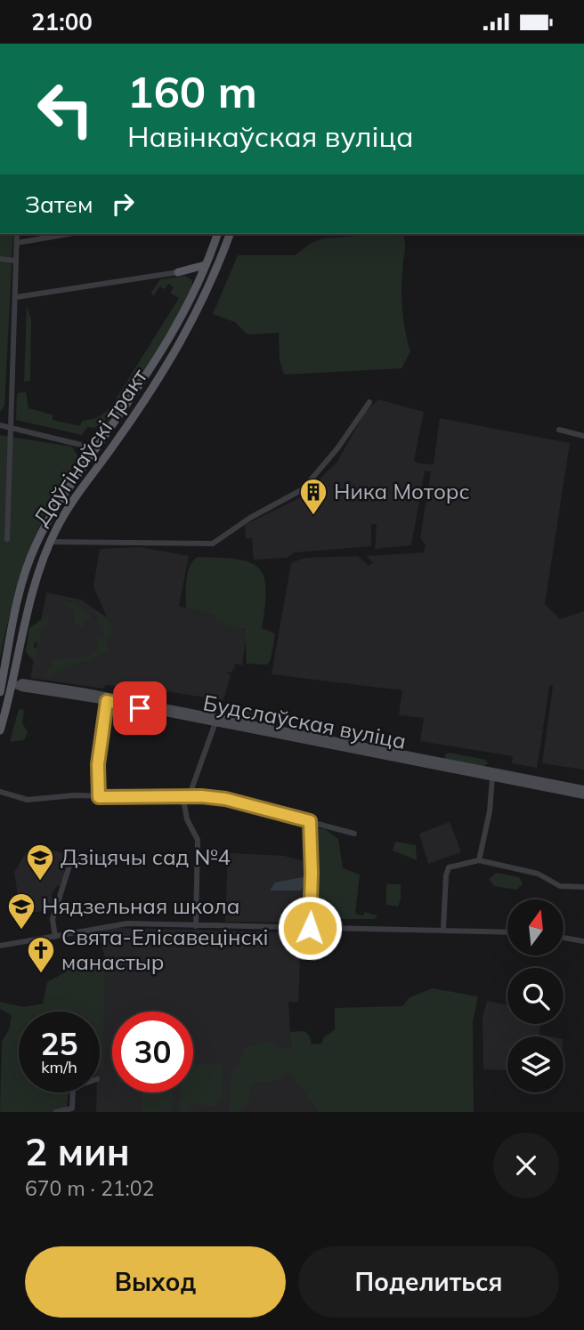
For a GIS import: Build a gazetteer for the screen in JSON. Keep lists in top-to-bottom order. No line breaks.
{"streets":{"main road":["Даўгінаўскі тракт","Будслаўская вуліца"]},"crossings":[["Даўгінаўскі тракт","Будслаўская вуліца"]],"places":{"building":["Ника Моторс"],"school or university":["Дзіцячы сад №4","Нядзельная школа"],"church":["Свята-Елісавецінскі манастыр"]},"north":"top","page":{"status":"21:00","turn":["160 m","Навінкаўская вуліца"],"then":"Затем","speed":"25 km/h","limit":"30","heading":["2 мин","670 m · 21:02"],"buttons":["Выход","Поделиться"]}}
